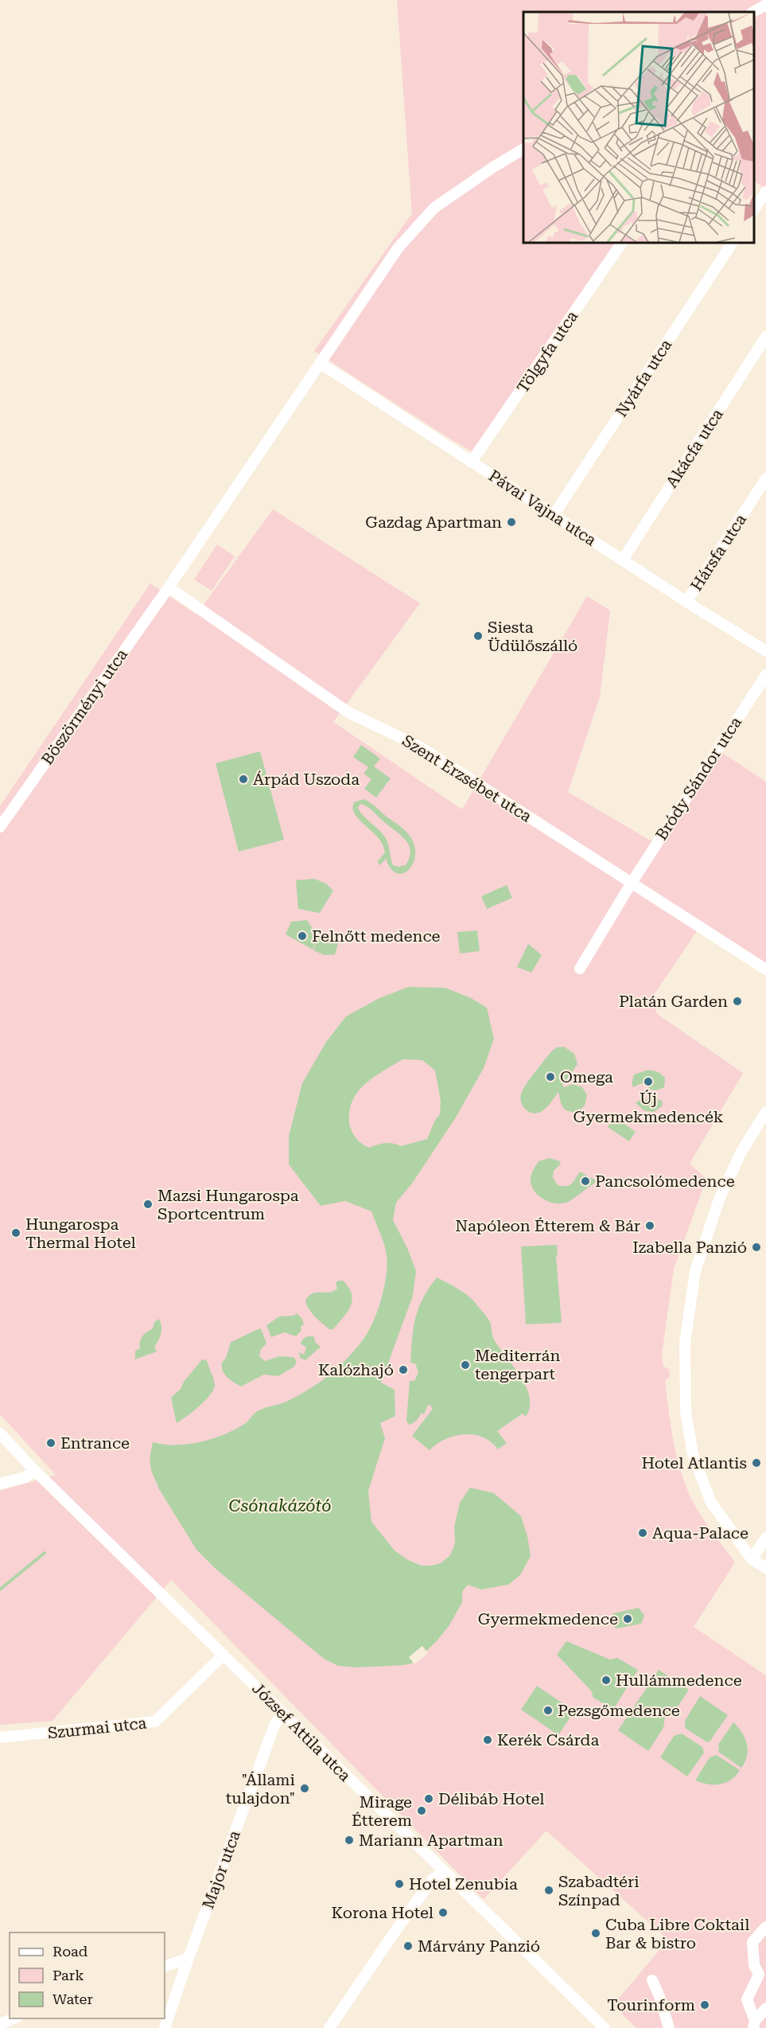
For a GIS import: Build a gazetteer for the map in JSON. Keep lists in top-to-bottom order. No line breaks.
{"streets":{"street":["Tölgyfa utca","Nyárfa utca","Akácfa utca","Pávai Vajna utca","Hársfa utca","Böszörményi utca","Szent Erzsébet utca","Bródy Sándor utca","Szurmai utca","József Attila utca","Major utca"]},"crossings":[["Tölgyfa utca","Pávai Vajna utca"],["Nyárfa utca","Pávai Vajna utca"],["Akácfa utca","Pávai Vajna utca"],["Pávai Vajna utca","Hársfa utca"],["Pávai Vajna utca","Böszörményi utca"],["Böszörményi utca","Szent Erzsébet utca"],["Szent Erzsébet utca","Bródy Sándor utca"],["Szurmai utca","József Attila utca"],["József Attila utca","Major utca"]],"water":["Csónakázótó"],"places":["Gazdag Apartman","Siesta Üdülőszálló","Árpád Uszoda","Felnőtt medence","Platán Garden","Omega","Új Gyermekmedencék","Pancsolómedence","Mazsi Hungarospa Sportcentrum","Napóleon Étterem & Bár","Hungarospa Thermal Hotel","Izabella Panzió","Mediterrán tengerpart","Kalózhajó","Entrance","Hotel Atlantis","Aqua-Palace","Gyermekmedence","Hullámmedence","Pezsgőmedence","Kerék Csárda","\"Állami tulajdon\"","Délibáb Hotel","Mirage Étterem","Mariann Apartman","Hotel Zenubia","Szabadtéri Színpad","Korona Hotel","Cuba Libre Coktail Bar & bistro","Márvány Panzió","Tourinform"],"legend":["Road","Park","Water"]}
